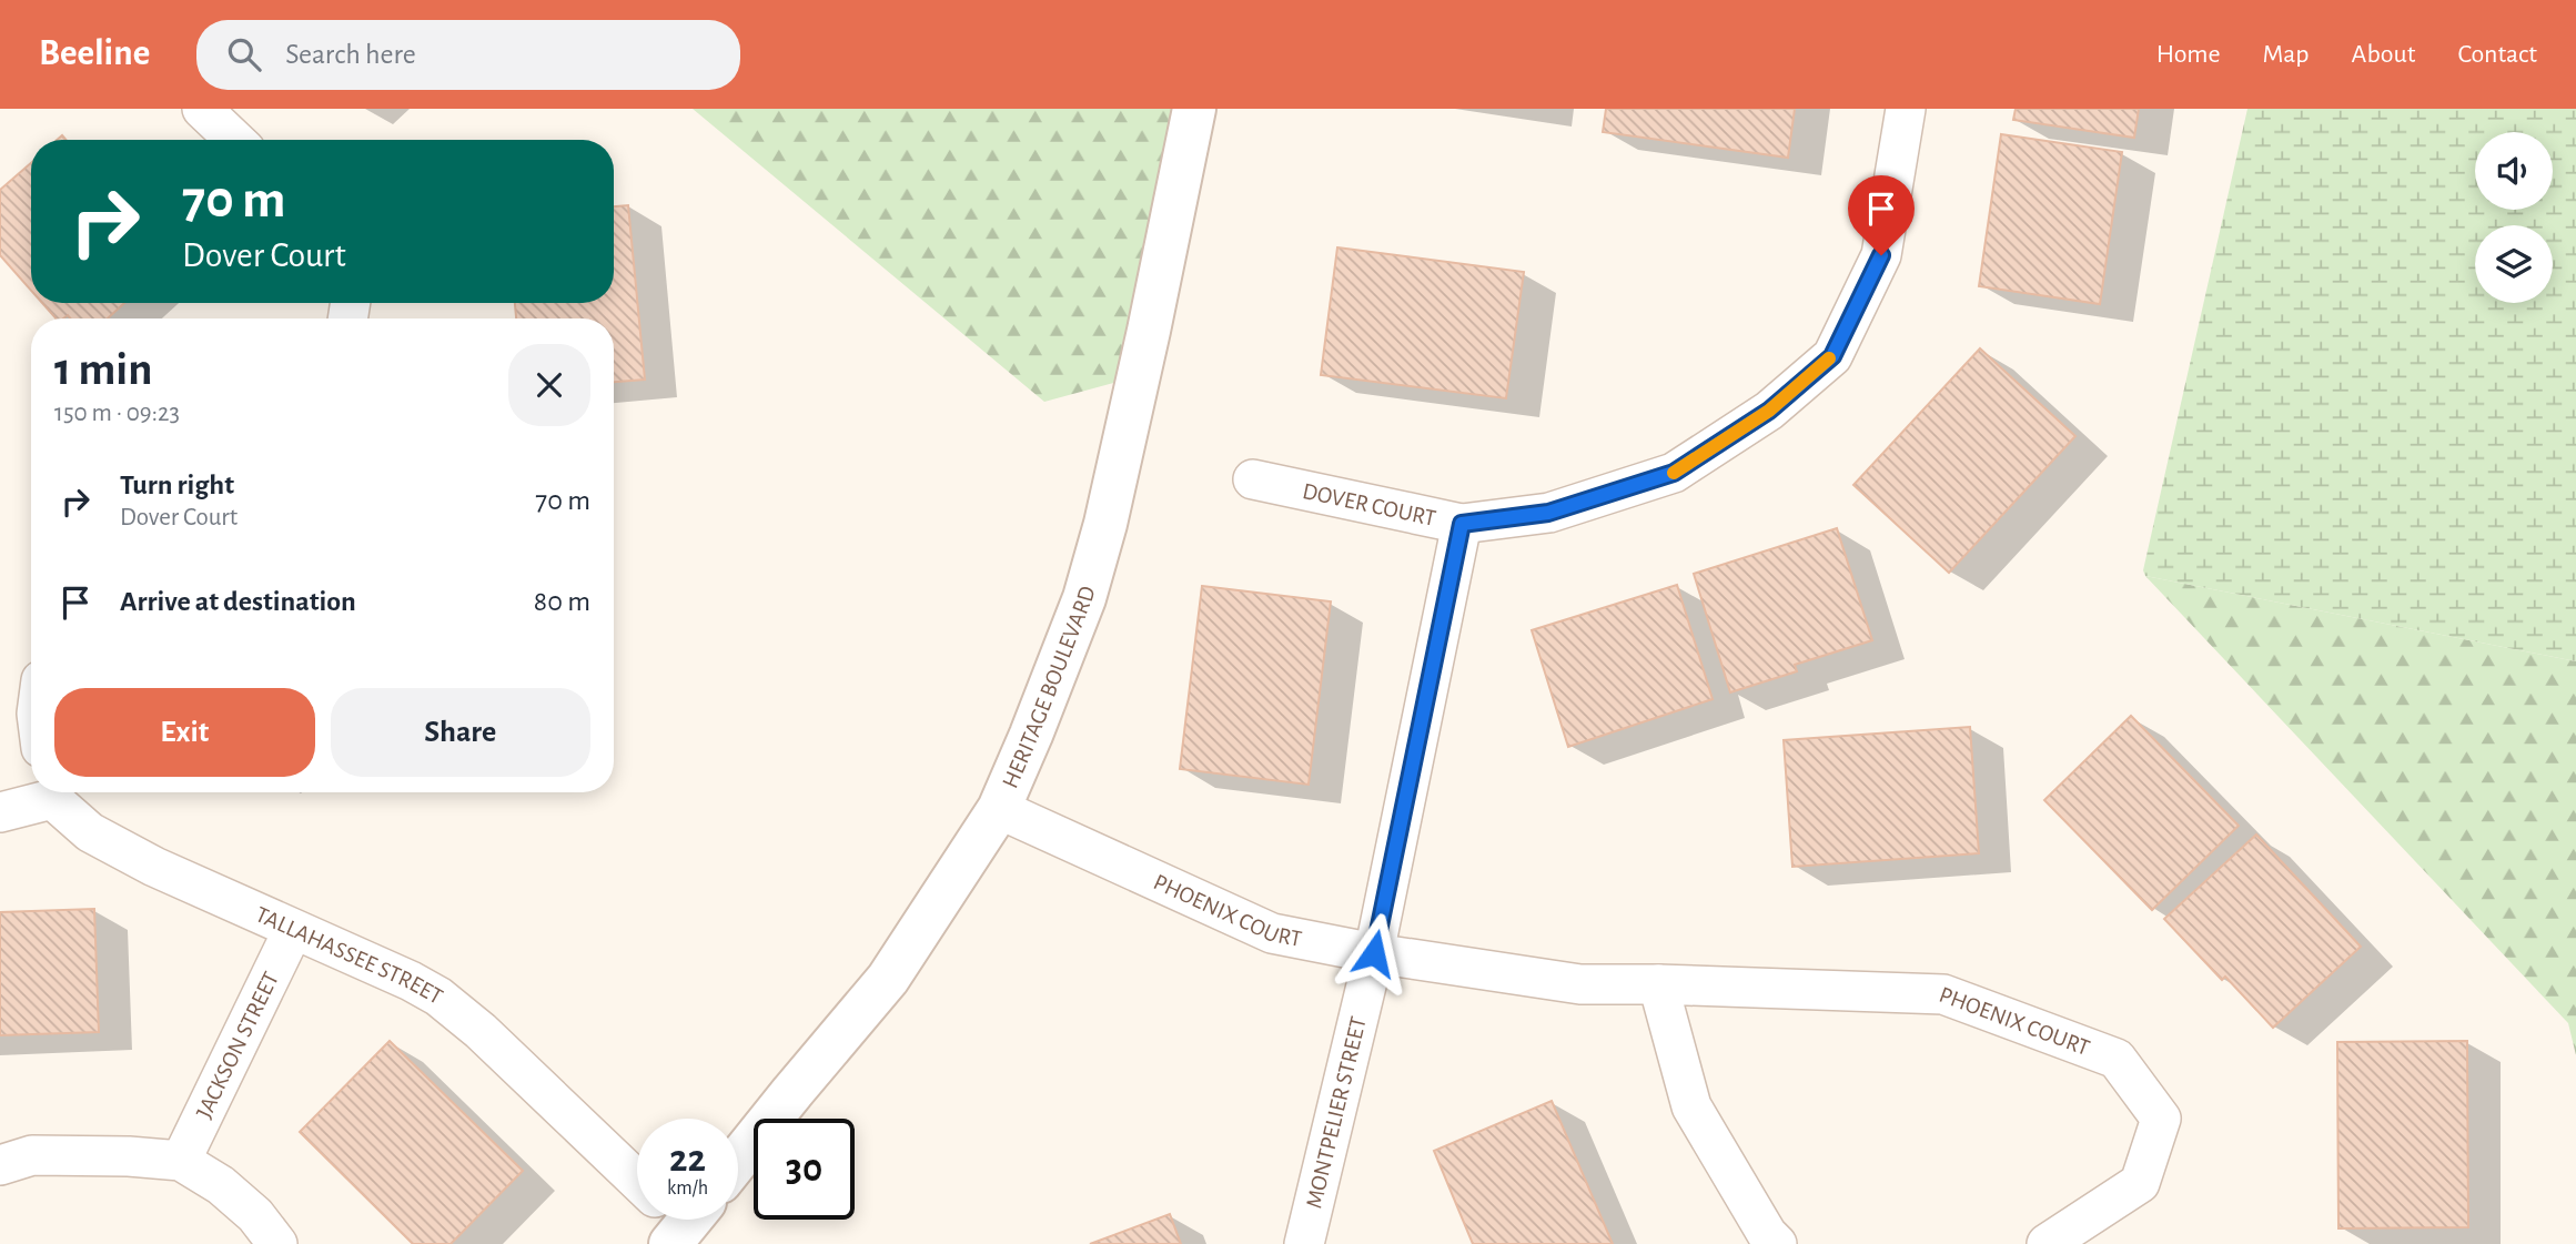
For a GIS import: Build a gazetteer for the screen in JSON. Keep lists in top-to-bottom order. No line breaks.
{"streets":{"street":["DOVER COURT","HERITAGE BOULEVARD","PHOENIX COURT","TALLAHASSEE STREET","JACKSON STREET","MONTPELIER STREET"]},"crossings":[["DOVER COURT","MONTPELIER STREET"],["HERITAGE BOULEVARD","PHOENIX COURT"],["PHOENIX COURT","MONTPELIER STREET"],["TALLAHASSEE STREET","JACKSON STREET"]],"page":{"header":"Beeline","search":"Search here","nav":["Home","Map","About","Contact"],"turn":["70 m","Dover Court"],"heading":["1 min","150 m · 09:23"],"list":[{"name":"Turn right","note":"Dover Court","value":"70 m"},{"name":"Arrive at destination","value":"80 m"}],"buttons":["Exit","Share"],"speed":"22 km/h","limit":"30"}}
